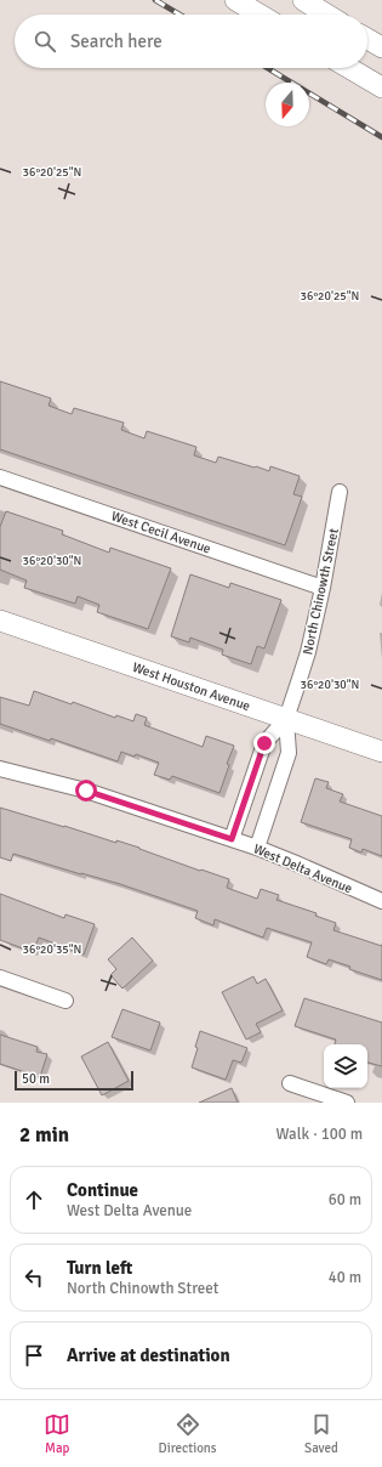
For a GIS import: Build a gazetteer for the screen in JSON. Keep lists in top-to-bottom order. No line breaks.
{"streets":{"street":["West Cecil Avenue","North Chinowth Street","West Houston Avenue","West Delta Avenue"]},"crossings":[["West Cecil Avenue","North Chinowth Street"],["North Chinowth Street","West Houston Avenue"],["North Chinowth Street","West Delta Avenue"]],"scale_bar":"50 m","north":"bottom","page":{"search":"Search here","scale":"50 m","heading":["2 min","Walk · 100 m"],"list":[["Continue","West Delta Avenue","60 m"],["Turn left","North Chinowth Street","40 m"],"Arrive at destination"],"nav":["Map","Directions","Saved"]},"coordinates":["36°20'25\"N","36°20'30\"N","36°20'35\"N"]}
